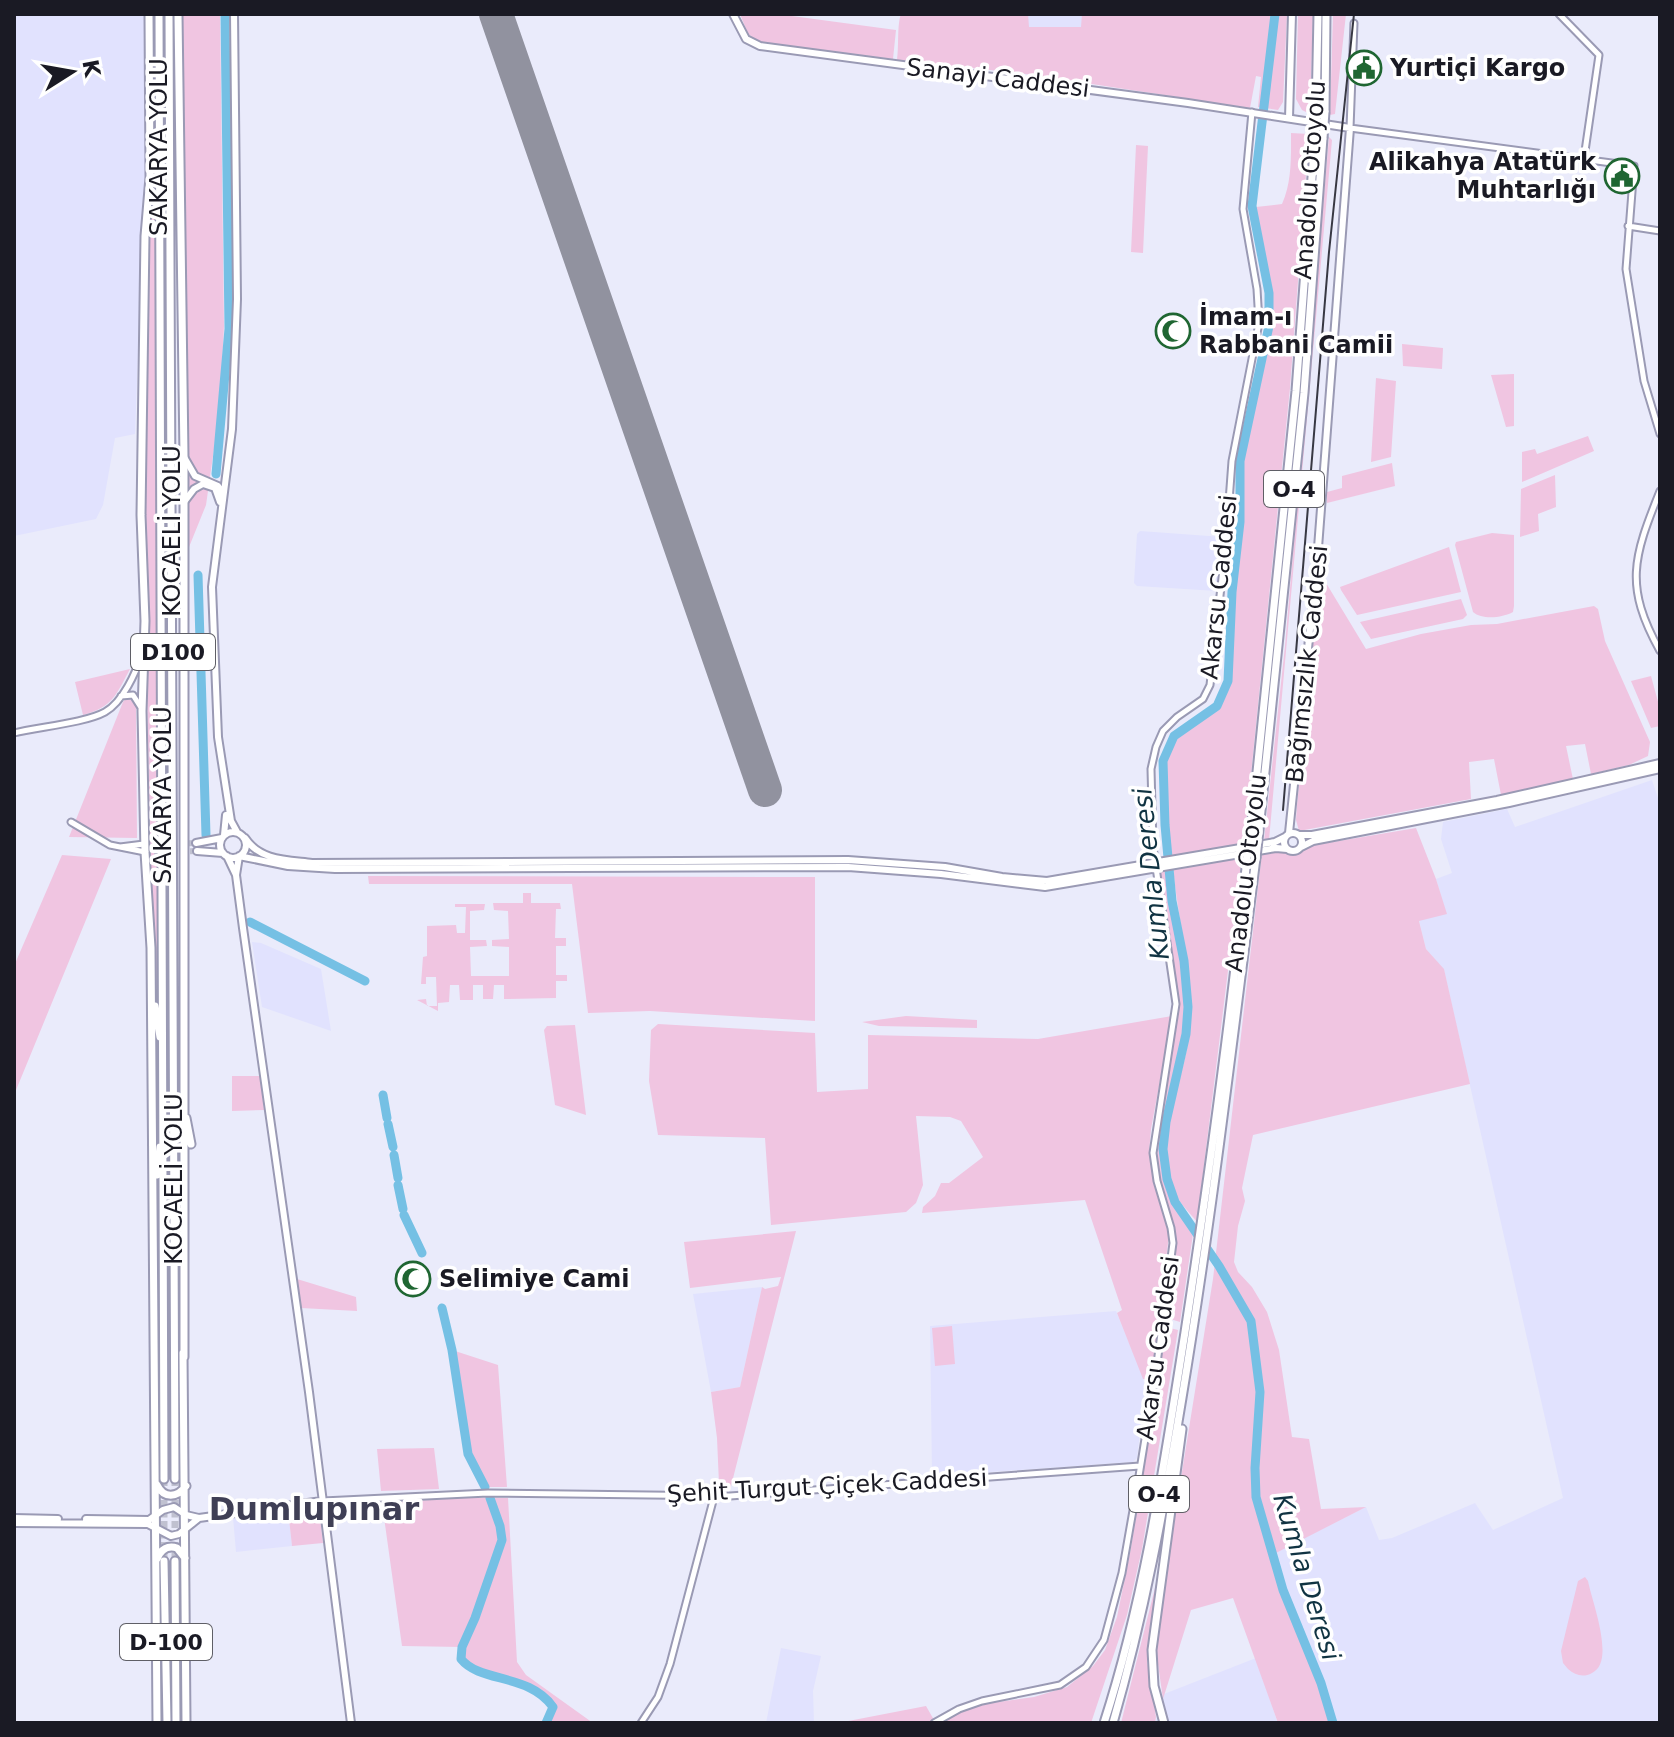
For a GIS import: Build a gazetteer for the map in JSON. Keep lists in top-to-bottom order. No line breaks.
{"streets":{"highway":["SAKARYA YOLU","Anadolu Otoyolu","O-4","KOCAELİ YOLU","D100","D-100"],"main road":["Sanayi Caddesi","Bağımsızlık Caddesi"],"street":["Akarsu Caddesi","Şehit Turgut Çiçek Caddesi"]},"crossings":[["Sanayi Caddesi","Akarsu Caddesi"],["Sanayi Caddesi","Bağımsızlık Caddesi"],["Akarsu Caddesi","Şehit Turgut Çiçek Caddesi"]],"districts":["Dumlupınar"],"water":["Kumla Deresi"],"places":{"public building":["Yurtiçi Kargo","Alikahya Atatürk Muhtarlığı"],"mosque":["İmam-ı Rabbani Camii","Selimiye Cami"]},"north":"right"}
